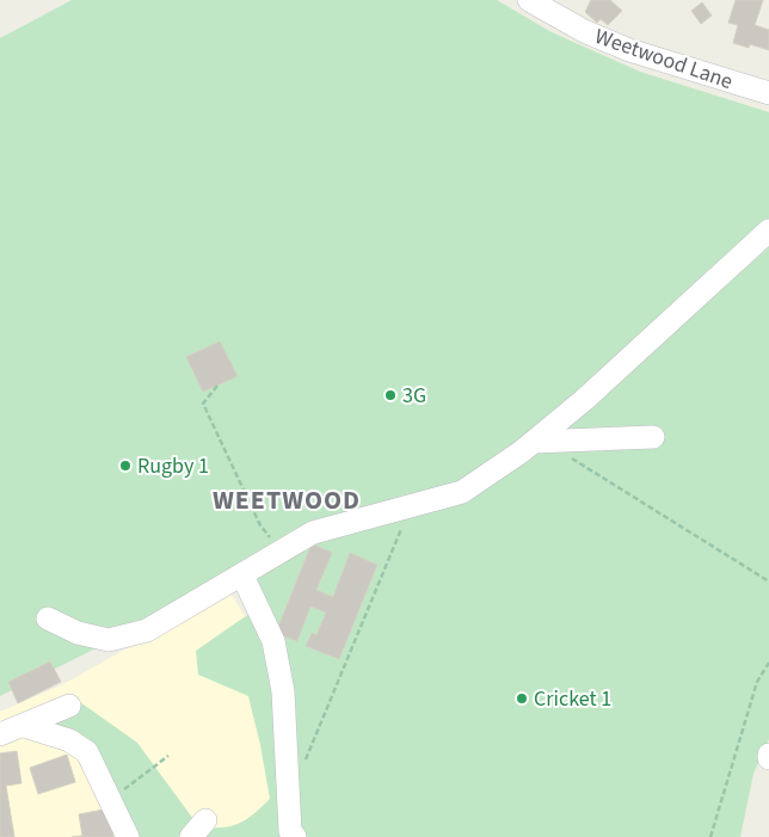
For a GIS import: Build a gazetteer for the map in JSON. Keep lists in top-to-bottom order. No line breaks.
{"streets":{"street":["Weetwood Lane"]},"districts":["WEETWOOD"],"places":["3G","Rugby 1","Cricket 1"]}
